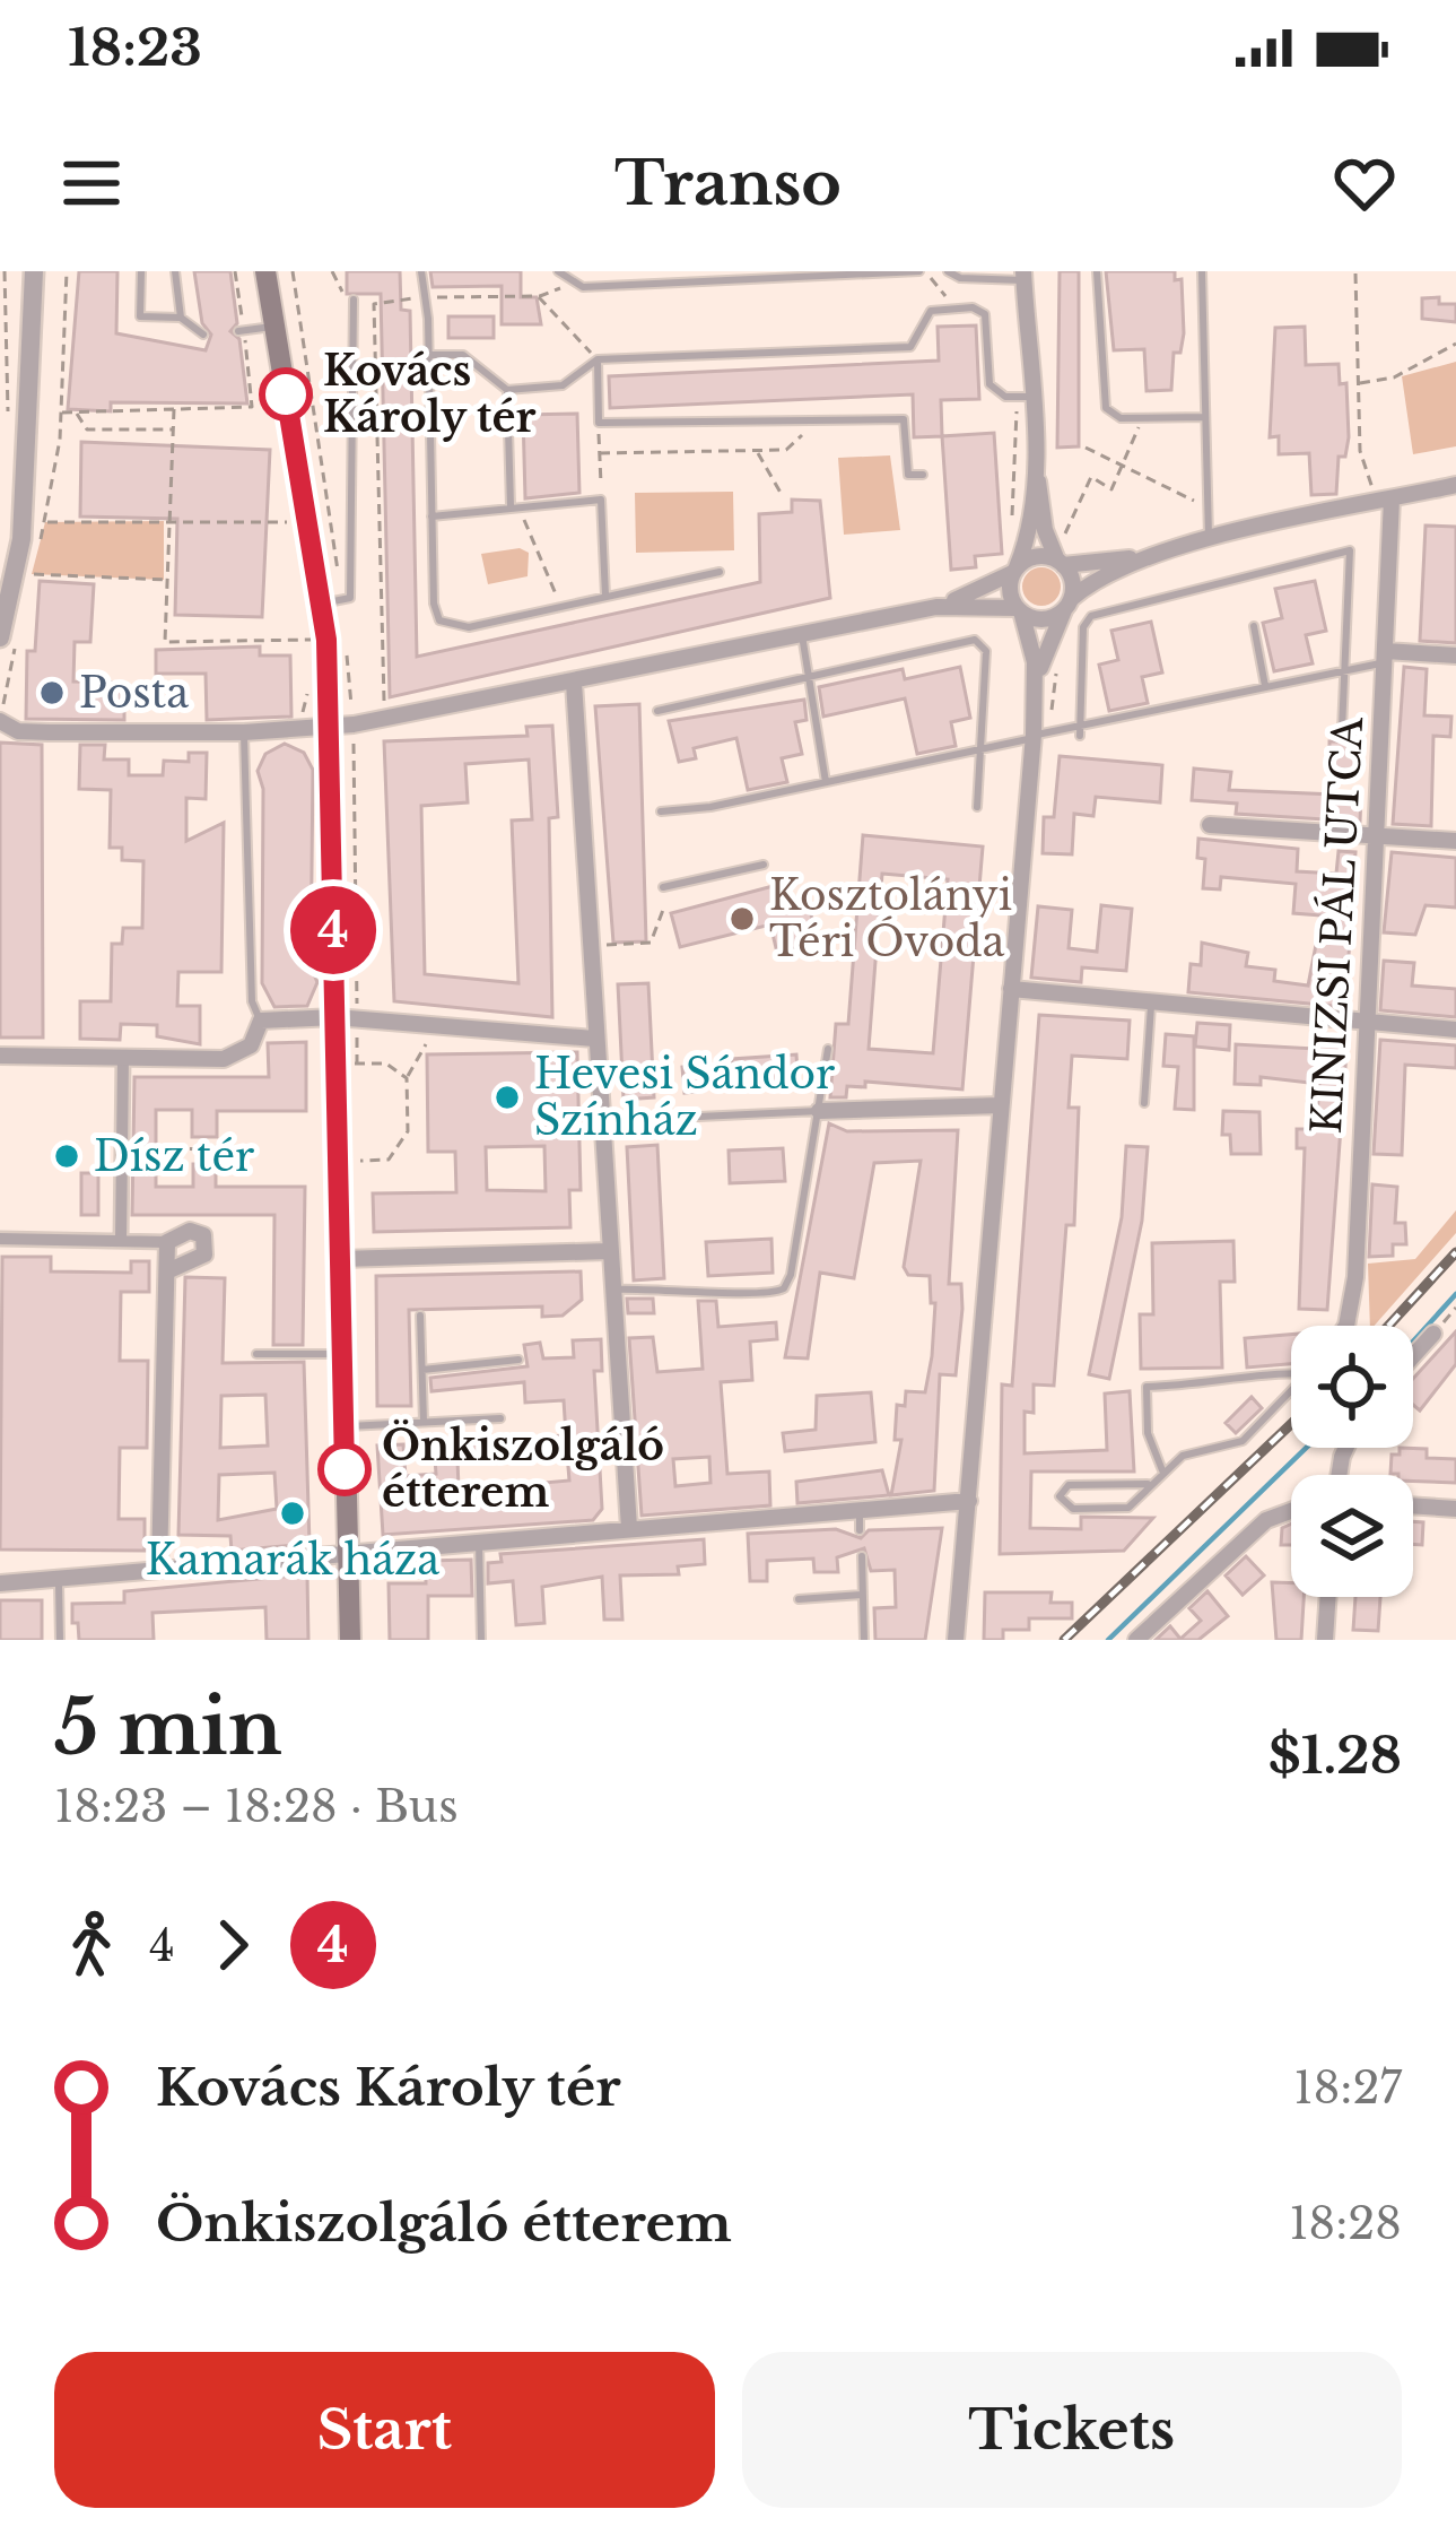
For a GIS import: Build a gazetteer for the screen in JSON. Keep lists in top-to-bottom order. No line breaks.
{"streets":{"street":["KINIZSI PÁL UTCA"]},"places":["Kovács Károly tér","Posta","Kosztolányi Téri Óvoda","Hevesi Sándor Színház","Dísz tér","Önkiszolgáló étterem","Kamarák háza"],"lines":["bus line 4"],"page":{"status":"18:23","header":"Transo","on_map":"4","heading":["5 min","18:23 – 18:28 · Bus","$1.28"],"legs":["4","4"],"list":[{"name":"Kovács Károly tér","value":"18:27"},{"name":"Önkiszolgáló étterem","value":"18:28"}],"buttons":["Start","Tickets"]}}
